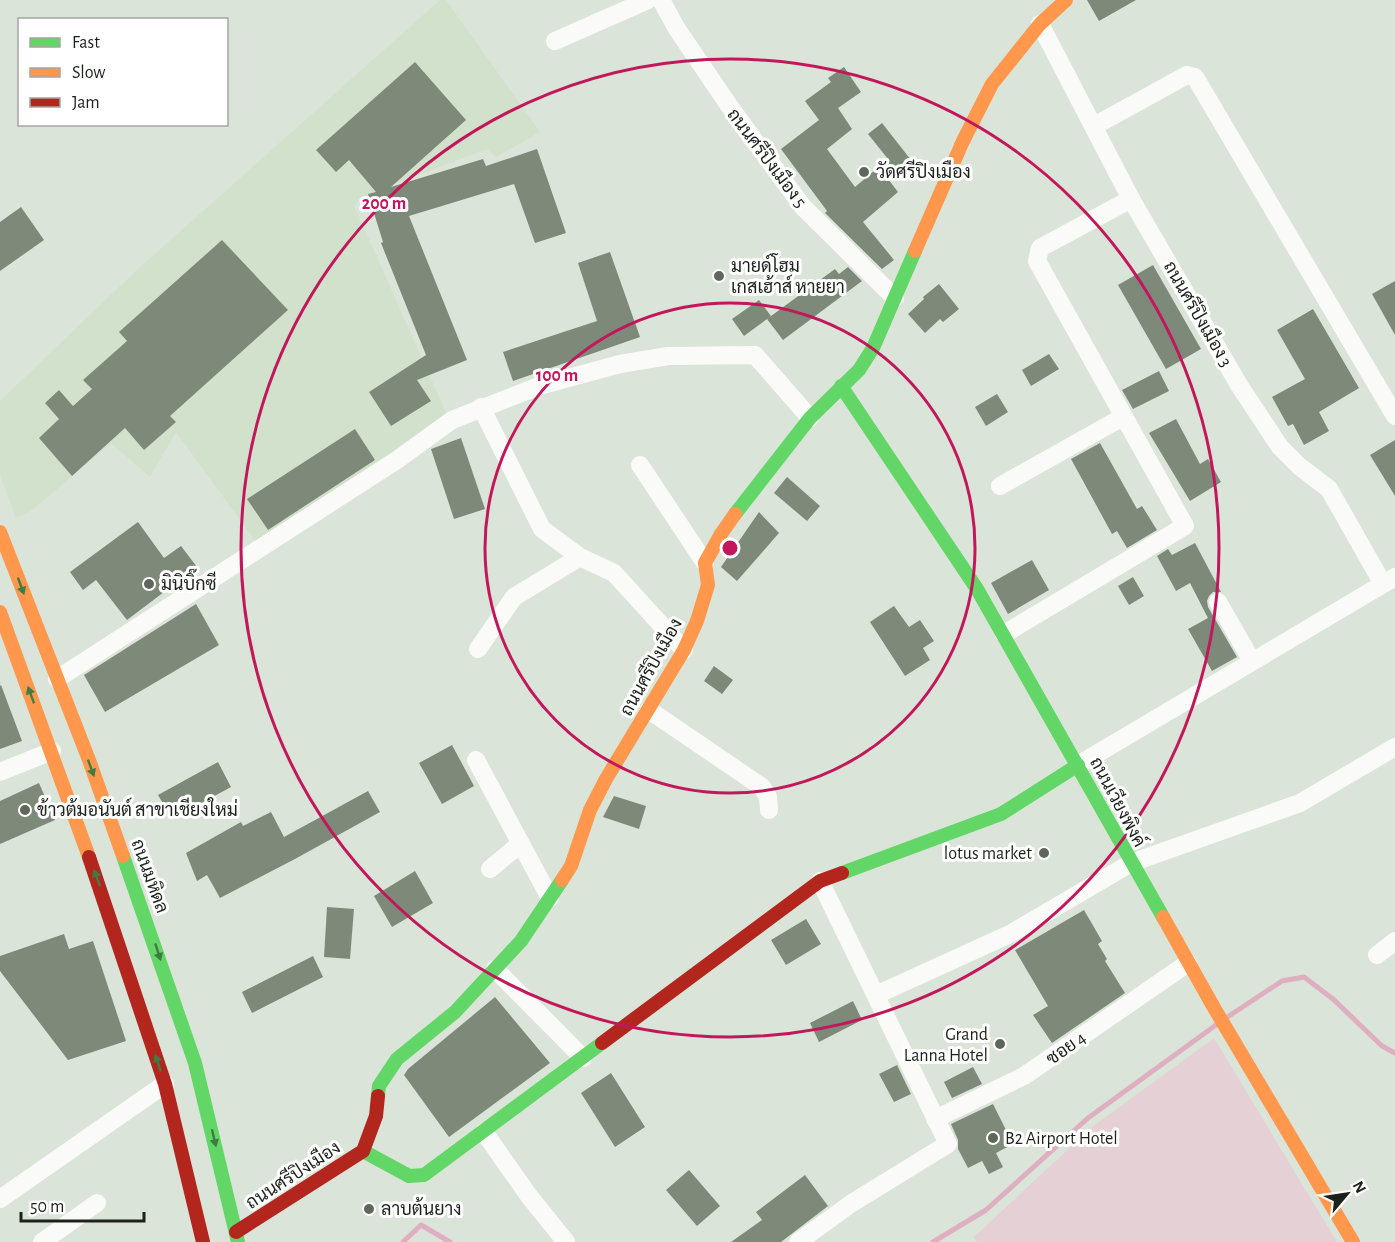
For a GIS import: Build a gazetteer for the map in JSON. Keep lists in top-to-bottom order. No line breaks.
{"streets":{"street":["ถนนศรีปิงเมือง 5","ถนนศรีปิงเมือง 3","ถนนศรีปิงเมือง","ถนนเวียงพิงค์","ถนนมหิดล","ซอย 4"]},"crossings":[["ถนนศรีปิงเมือง","ถนนมหิดล"],["ถนนเวียงพิงค์","ซอย 4"]],"places":["วัดศรีปิงเมือง","มายด์โฮม เกสเฮ้าส์ หายยา","มินิบิ๊กซี","ข้าวต้มอนันต์ สาขาเชียงใหม่","lotus market","Grand Lanna Hotel","B2 Airport Hotel","ลาบต้นยาง"],"legend":["Fast","Slow","Jam"],"scale_bar":"50 m","north":"top right","rings":["200 m","100 m"]}
